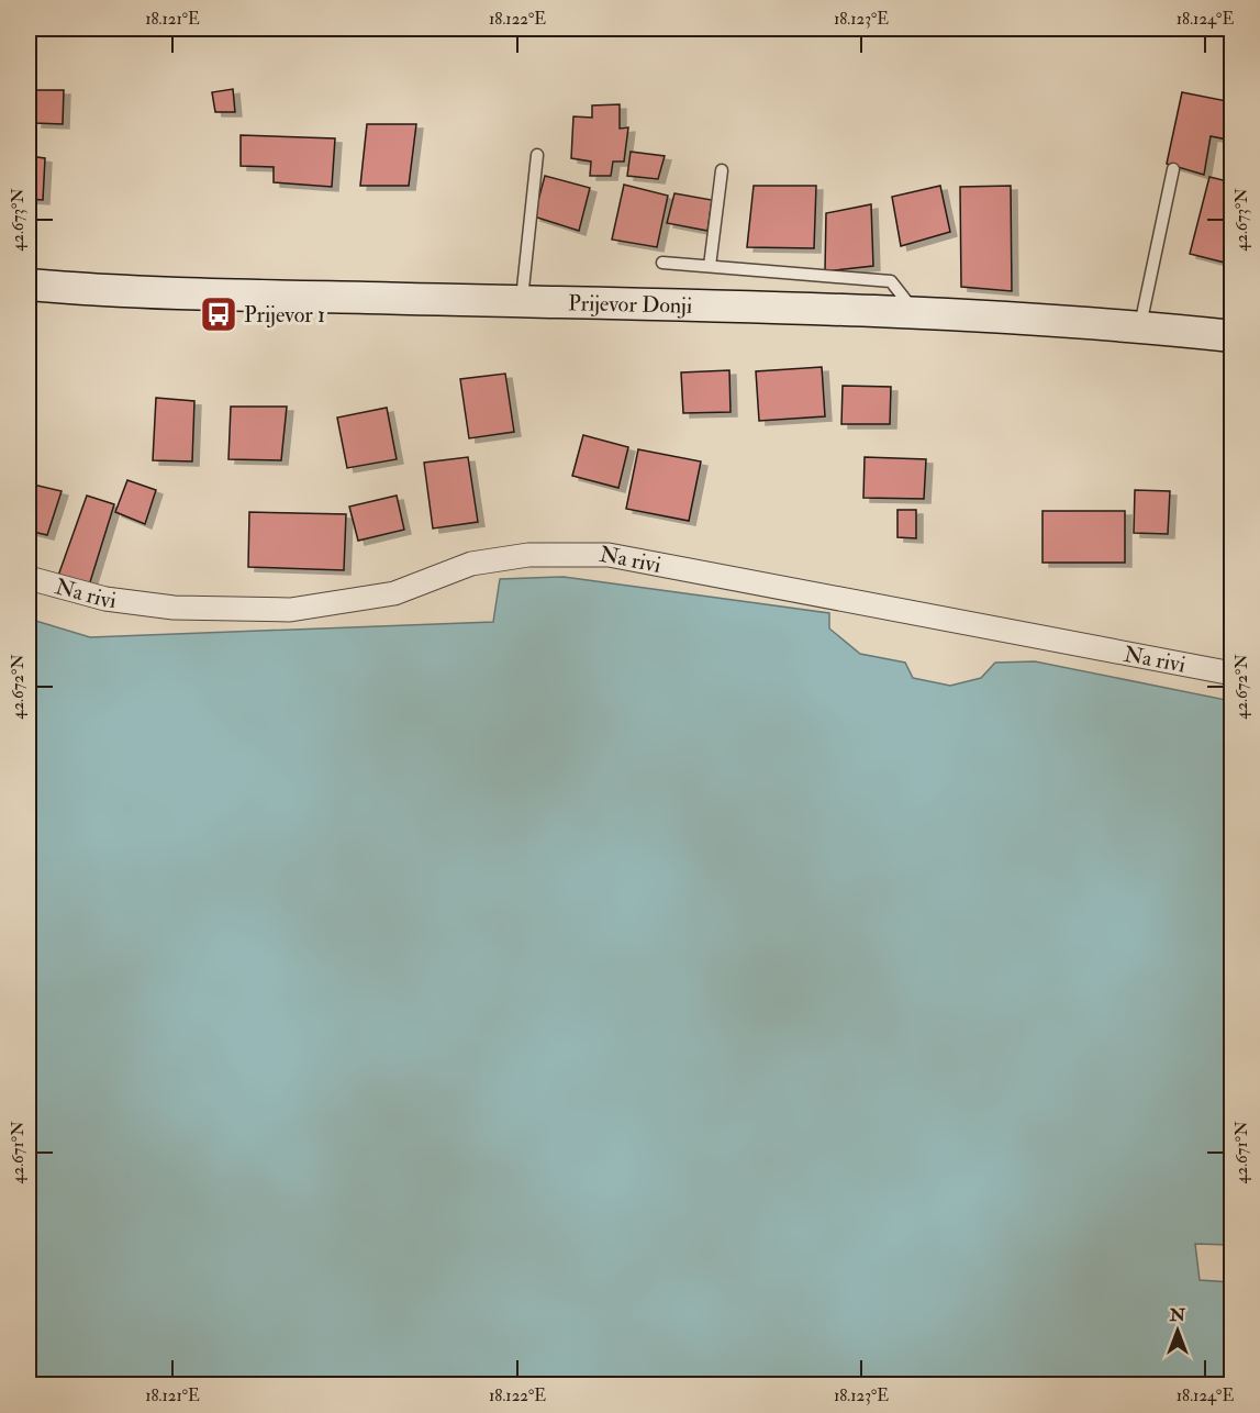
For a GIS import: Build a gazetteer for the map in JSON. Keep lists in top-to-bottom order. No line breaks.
{"streets":{"main road":["Prijevor Donji"],"street":["Na rivi"]},"places":{"bus stop":["Prijevor 1"]},"north":"top","coordinates":["18.121°E","18.122°E","18.123°E","18.124°E","42.673°N","42.672°N","42.671°N"]}
